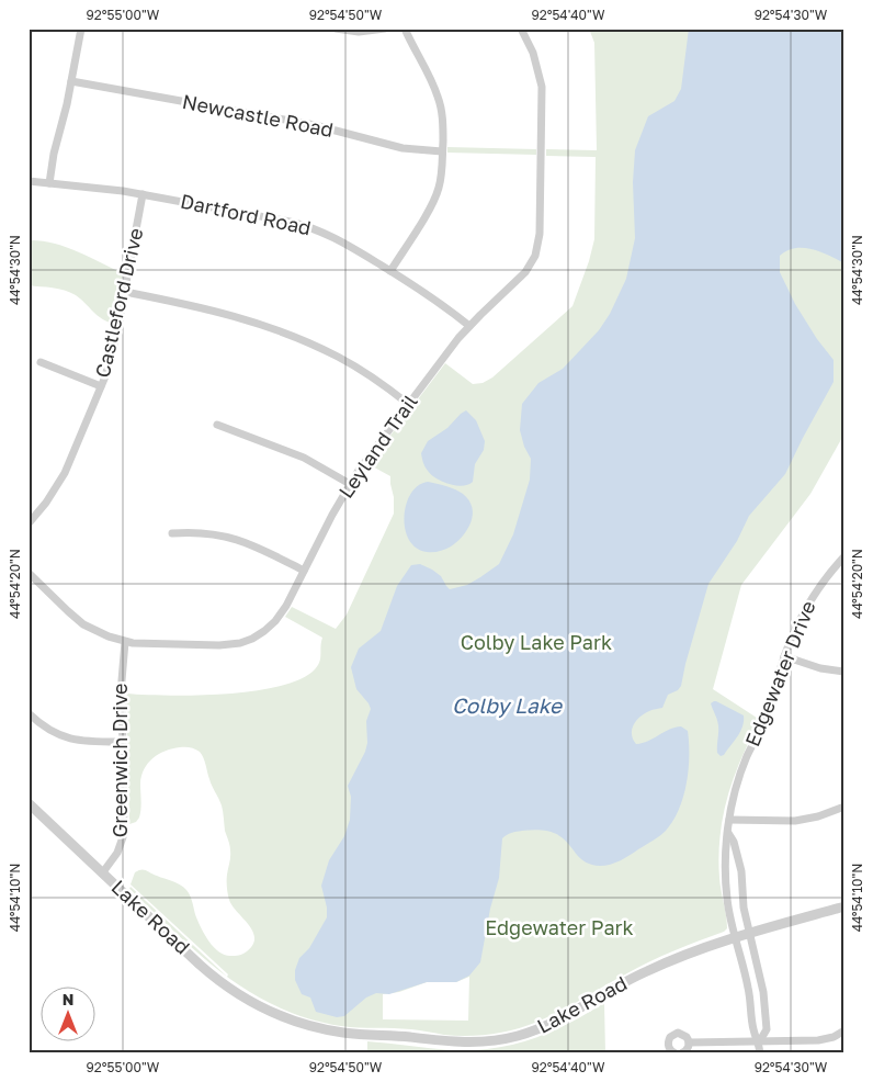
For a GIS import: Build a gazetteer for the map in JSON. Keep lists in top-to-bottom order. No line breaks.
{"streets":{"street":["Newcastle Road","Dartford Road","Castleford Drive","Leyland Trail","Edgewater Drive","Greenwich Drive","Lake Road"]},"crossings":[["Dartford Road","Castleford Drive"],["Dartford Road","Leyland Trail"],["Leyland Trail","Greenwich Drive"],["Edgewater Drive","Lake Road"],["Greenwich Drive","Lake Road"]],"water":["Colby Lake"],"parks":["Colby Lake Park","Edgewater Park"],"north":"top","coordinates":["92°55'00\"W","92°54'50\"W","92°54'40\"W","92°54'30\"W","44°54'30\"N","44°54'20\"N","44°54'10\"N"]}
